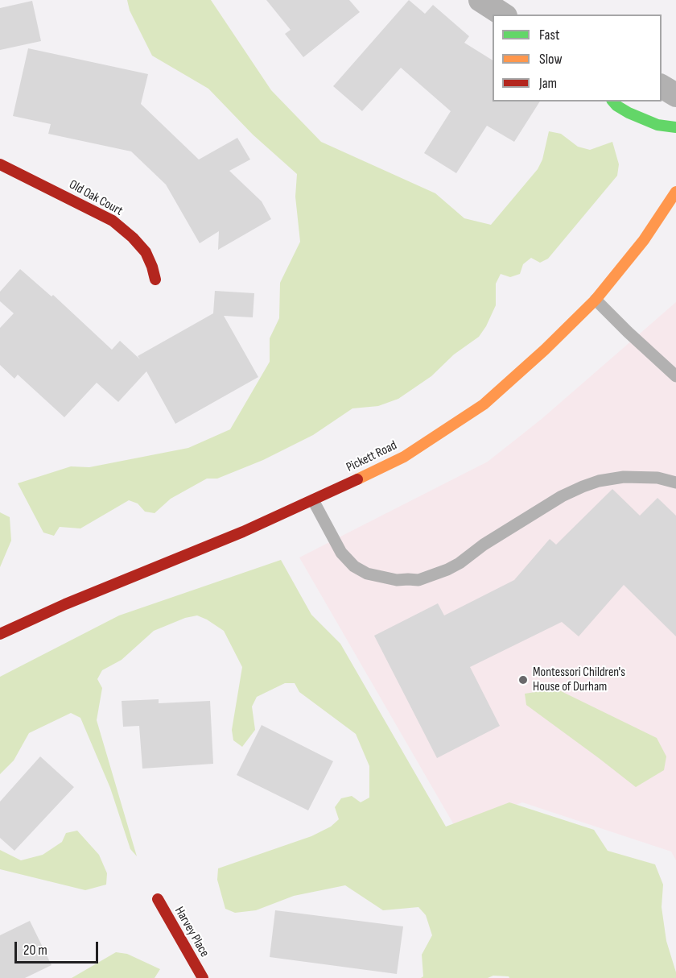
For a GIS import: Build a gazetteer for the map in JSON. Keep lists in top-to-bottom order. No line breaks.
{"streets":{"street":["Old Oak Court","Pickett Road","Harvey Place"]},"places":["Montessori Children's House of Durham"],"legend":["Fast","Slow","Jam"],"scale_bar":"20 m"}
